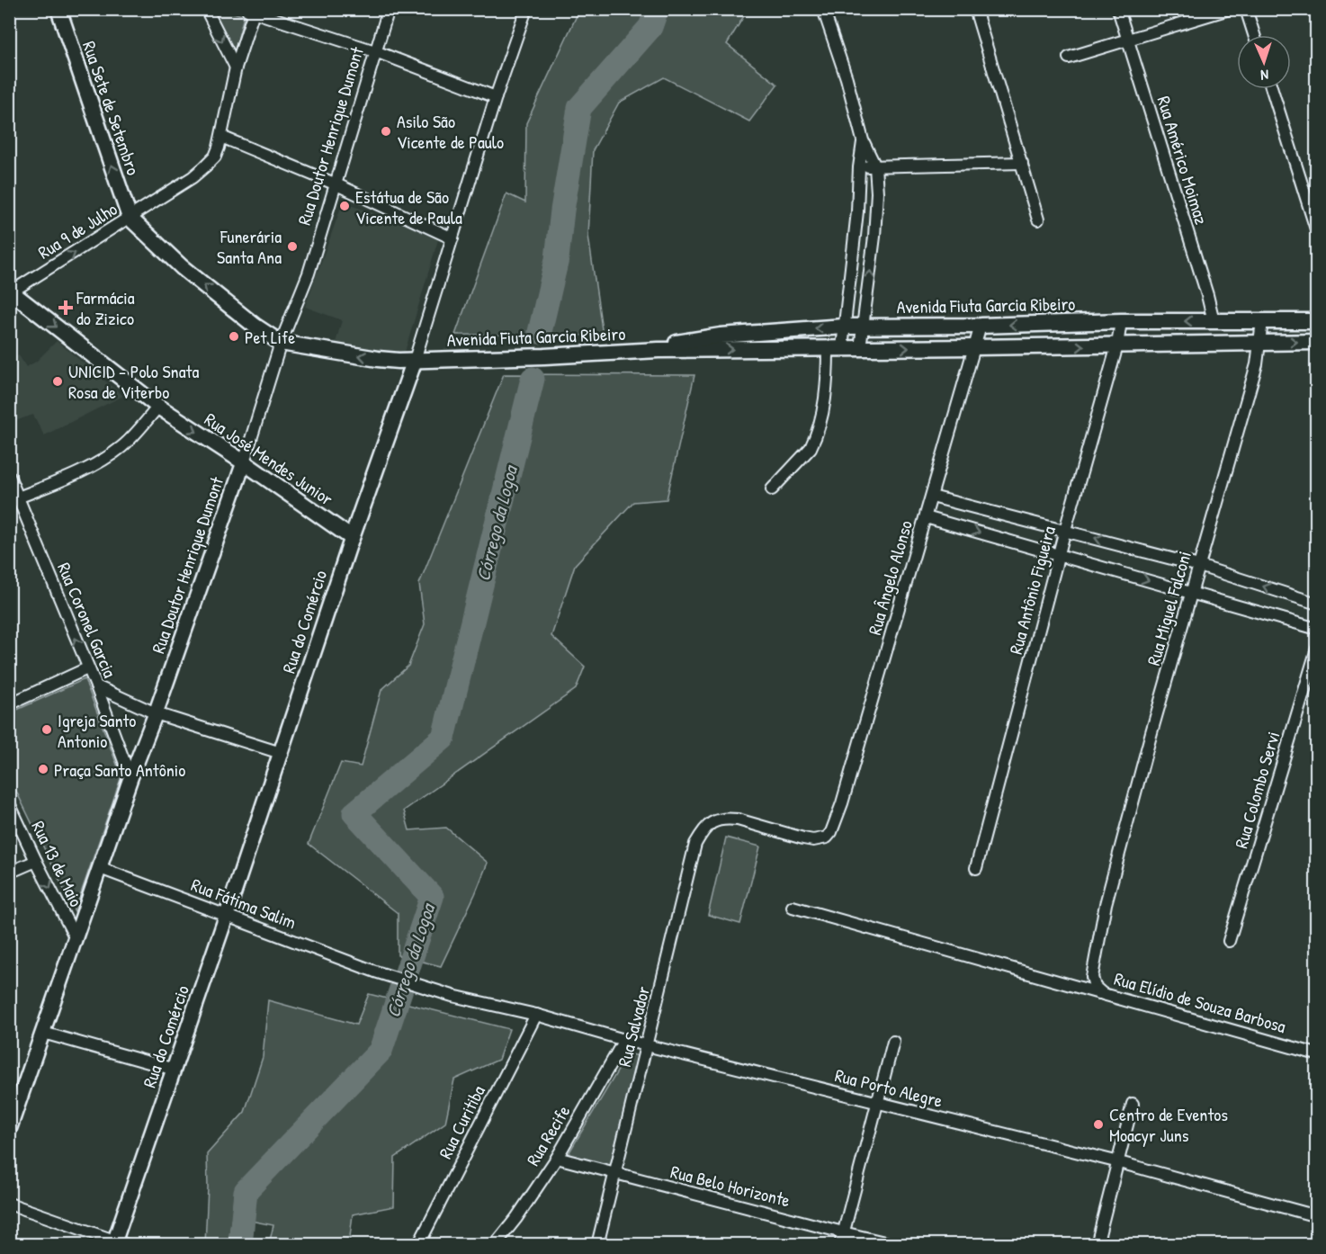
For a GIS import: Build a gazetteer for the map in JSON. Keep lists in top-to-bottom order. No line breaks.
{"streets":{"main road":["Rua Sete de Setembro","Avenida Fiuta Garcia Ribeiro","Rua José Mendes Junior","Rua do Comércio"],"street":["Rua Doutor Henrique Dumont","Rua Américo Moimaz","Rua 9 de Julho","Rua Ângelo Alonso","Rua Antônio Figueira","Rua Miguel Falconi","Rua Coronel Garcia","Rua Colombo Servi","Rua 13 de Maio","Rua Fátima Salim","Rua Elídio de Souza Barbosa","Rua Salvador","Rua Porto Alegre","Rua Curitiba","Rua Recife","Rua Belo Horizonte"]},"crossings":[["Rua Sete de Setembro","Rua 9 de Julho"],["Rua Doutor Henrique Dumont","Avenida Fiuta Garcia Ribeiro"],["Rua Doutor Henrique Dumont","Rua José Mendes Junior"],["Rua Doutor Henrique Dumont","Rua Coronel Garcia"],["Rua Doutor Henrique Dumont","Rua 13 de Maio"],["Rua Doutor Henrique Dumont","Rua Fátima Salim"],["Rua Américo Moimaz","Avenida Fiuta Garcia Ribeiro"],["Rua 9 de Julho","Rua José Mendes Junior"],["Avenida Fiuta Garcia Ribeiro","Rua Ângelo Alonso"],["Avenida Fiuta Garcia Ribeiro","Rua Antônio Figueira"],["Avenida Fiuta Garcia Ribeiro","Rua Miguel Falconi"],["Avenida Fiuta Garcia Ribeiro","Rua do Comércio"],["Rua José Mendes Junior","Rua do Comércio"],["Rua Ângelo Alonso","Rua Salvador"],["Rua Miguel Falconi","Rua Elídio de Souza Barbosa"],["Rua do Comércio","Rua Fátima Salim"],["Rua Fátima Salim","Rua Porto Alegre"],["Rua Salvador","Rua Porto Alegre"],["Rua Salvador","Rua Belo Horizonte"],["Rua Porto Alegre","Rua Curitiba"],["Rua Porto Alegre","Rua Recife"],["Rua Recife","Rua Belo Horizonte"]],"one_way":["Rua Sete de Setembro","Rua 9 de Julho","Rua Coronel Garcia","Rua 13 de Maio"],"water":["Córrego da Logoa"],"places":{"other":["Asilo São Vicente de Paulo","Estátua de São Vicente de Paula","Funerária Santa Ana","Pet Life","UNICID - Polo Snata Rosa de Viterbo","Igreja Santo Antonio","Praça Santo Antônio","Centro de Eventos Moacyr Juns"],"health":["Farmácia do Zizico"]},"north":"bottom"}
